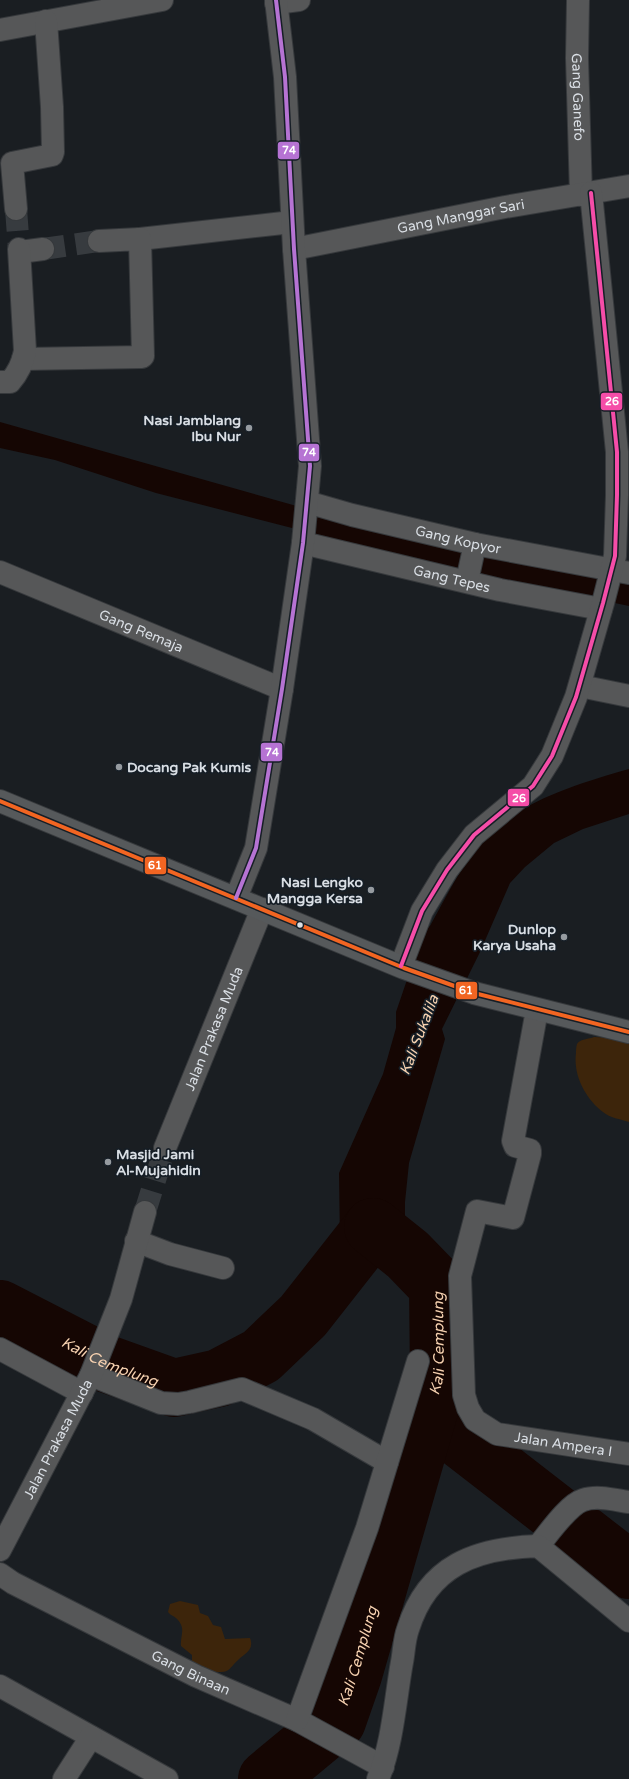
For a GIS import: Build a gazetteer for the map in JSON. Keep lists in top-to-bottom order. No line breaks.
{"streets":{"street":["Gang Ganefo","Gang Manggar Sari","Gang Kopyor","Gang Tepes","Gang Remaja","Jalan Prakasa Muda","Jalan Ampera I","Gang Binaan"]},"crossings":[["Gang Ganefo","Gang Manggar Sari"],["Gang Ganefo","Gang Kopyor"],["Gang Ganefo","Gang Tepes"]],"water":["Kali Sukalila","Kali Cemplung"],"places":["Nasi Jamblang Ibu Nur","Docang Pak Kumis","Nasi Lengko Mangga Kersa","Dunlop Karya Usaha","Masjid Jami Al-Mujahidin"],"lines":["transit line 74","transit line 26","transit line 61"]}
